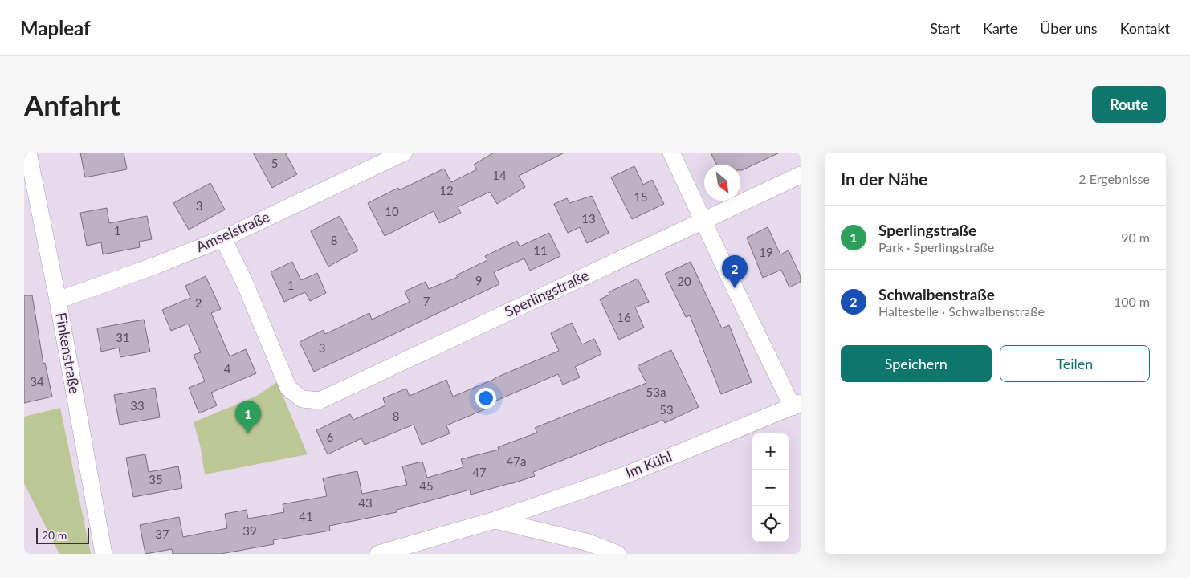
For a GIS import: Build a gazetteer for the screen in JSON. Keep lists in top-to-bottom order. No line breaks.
{"streets":{"street":["Amselstraße","Sperlingstraße","Finkenstraße","Im Kühl"]},"crossings":[["Amselstraße","Sperlingstraße"],["Amselstraße","Finkenstraße"]],"house_numbers":["5","14","12","15","3","10","13","1","8","11","19","9","20","1","7","2","16","31","3","4","34","53a","33","53","8","6","47a","47","35","45","43","41","39","37"],"scale_bar":"20 m","north":"bottom right","page":{"header":"Mapleaf","nav":["Start","Karte","Über uns","Kontakt"],"buttons":["Route",["Speichern","Teilen"]],"title":"Anfahrt","heading":["In der Nähe","2 Ergebnisse"],"list":[{"mark":"1","name":"Sperlingstraße","note":"Park · Sperlingstraße","value":"90 m"},{"mark":"2","name":"Schwalbenstraße","note":"Haltestelle · Schwalbenstraße","value":"100 m"}],"pins":["2","1"],"map_buttons":["+","−"],"scale":"20 m"}}
